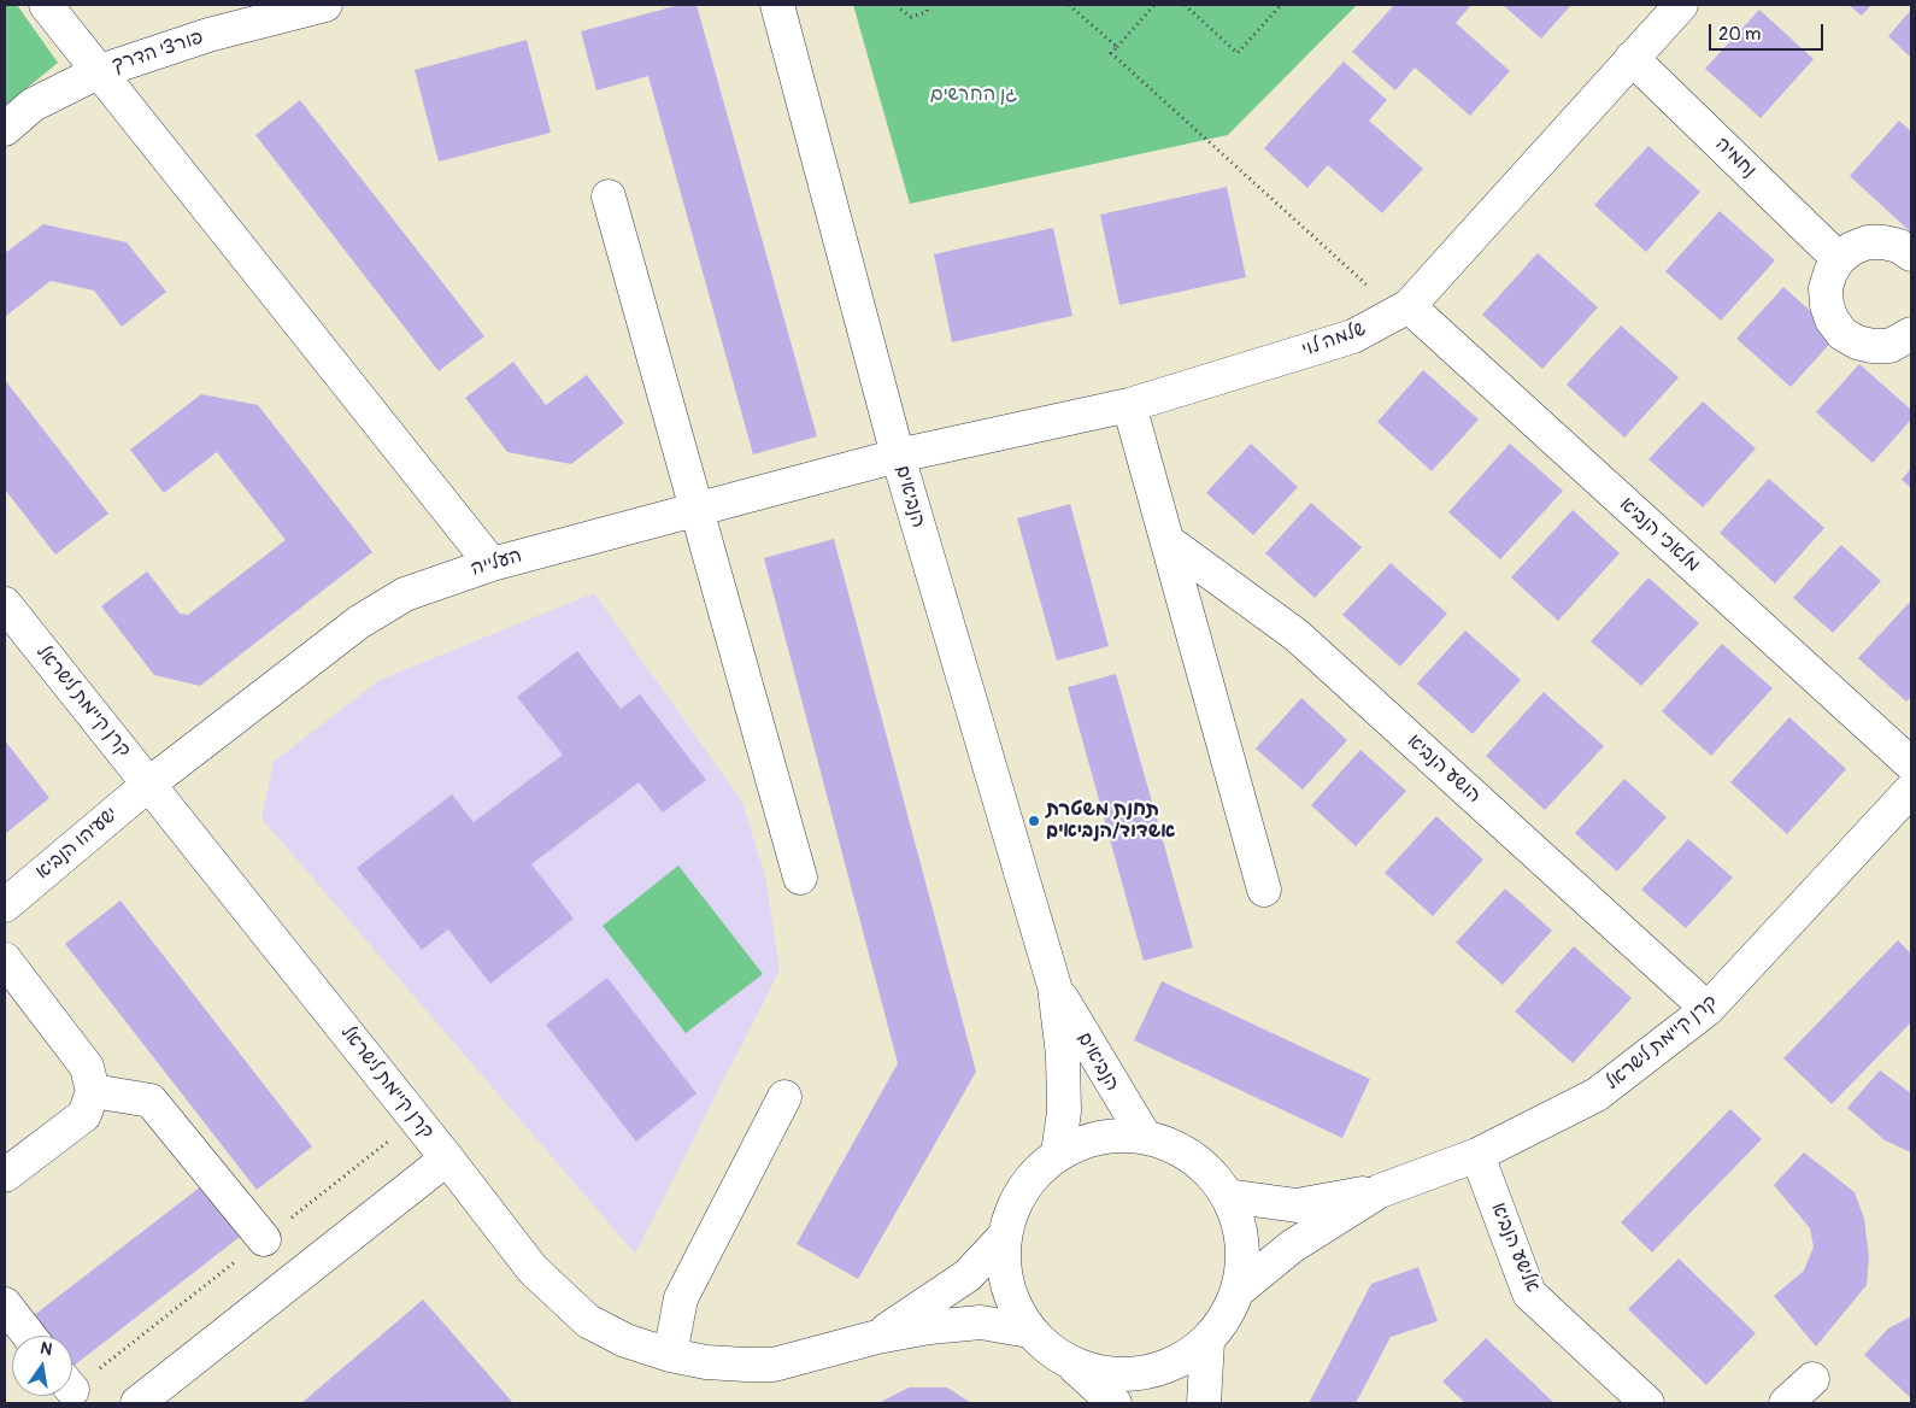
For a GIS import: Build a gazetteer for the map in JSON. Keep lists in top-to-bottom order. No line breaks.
{"streets":{"street":["פורצי הדרך","נחמיה","שלמה לוי","הנביאים","מלאכי הנביא","העלייה","קרן קיימת לישראל","הושע הנביא","ישעיהו הנביא","אלישע הנביא"]},"crossings":[["נחמיה","שלמה לוי"],["שלמה לוי","הנביאים"],["שלמה לוי","מלאכי הנביא"],["שלמה לוי","העלייה"],["הנביאים","העלייה"],["העלייה","קרן קיימת לישראל"],["העלייה","ישעיהו הנביא"],["קרן קיימת לישראל","הושע הנביא"],["קרן קיימת לישראל","ישעיהו הנביא"],["קרן קיימת לישראל","אלישע הנביא"]],"parks":["גן החרשים"],"places":["תחנת משטרת אשדוד/הנביאים"],"scale_bar":"20 m","north":"top"}
